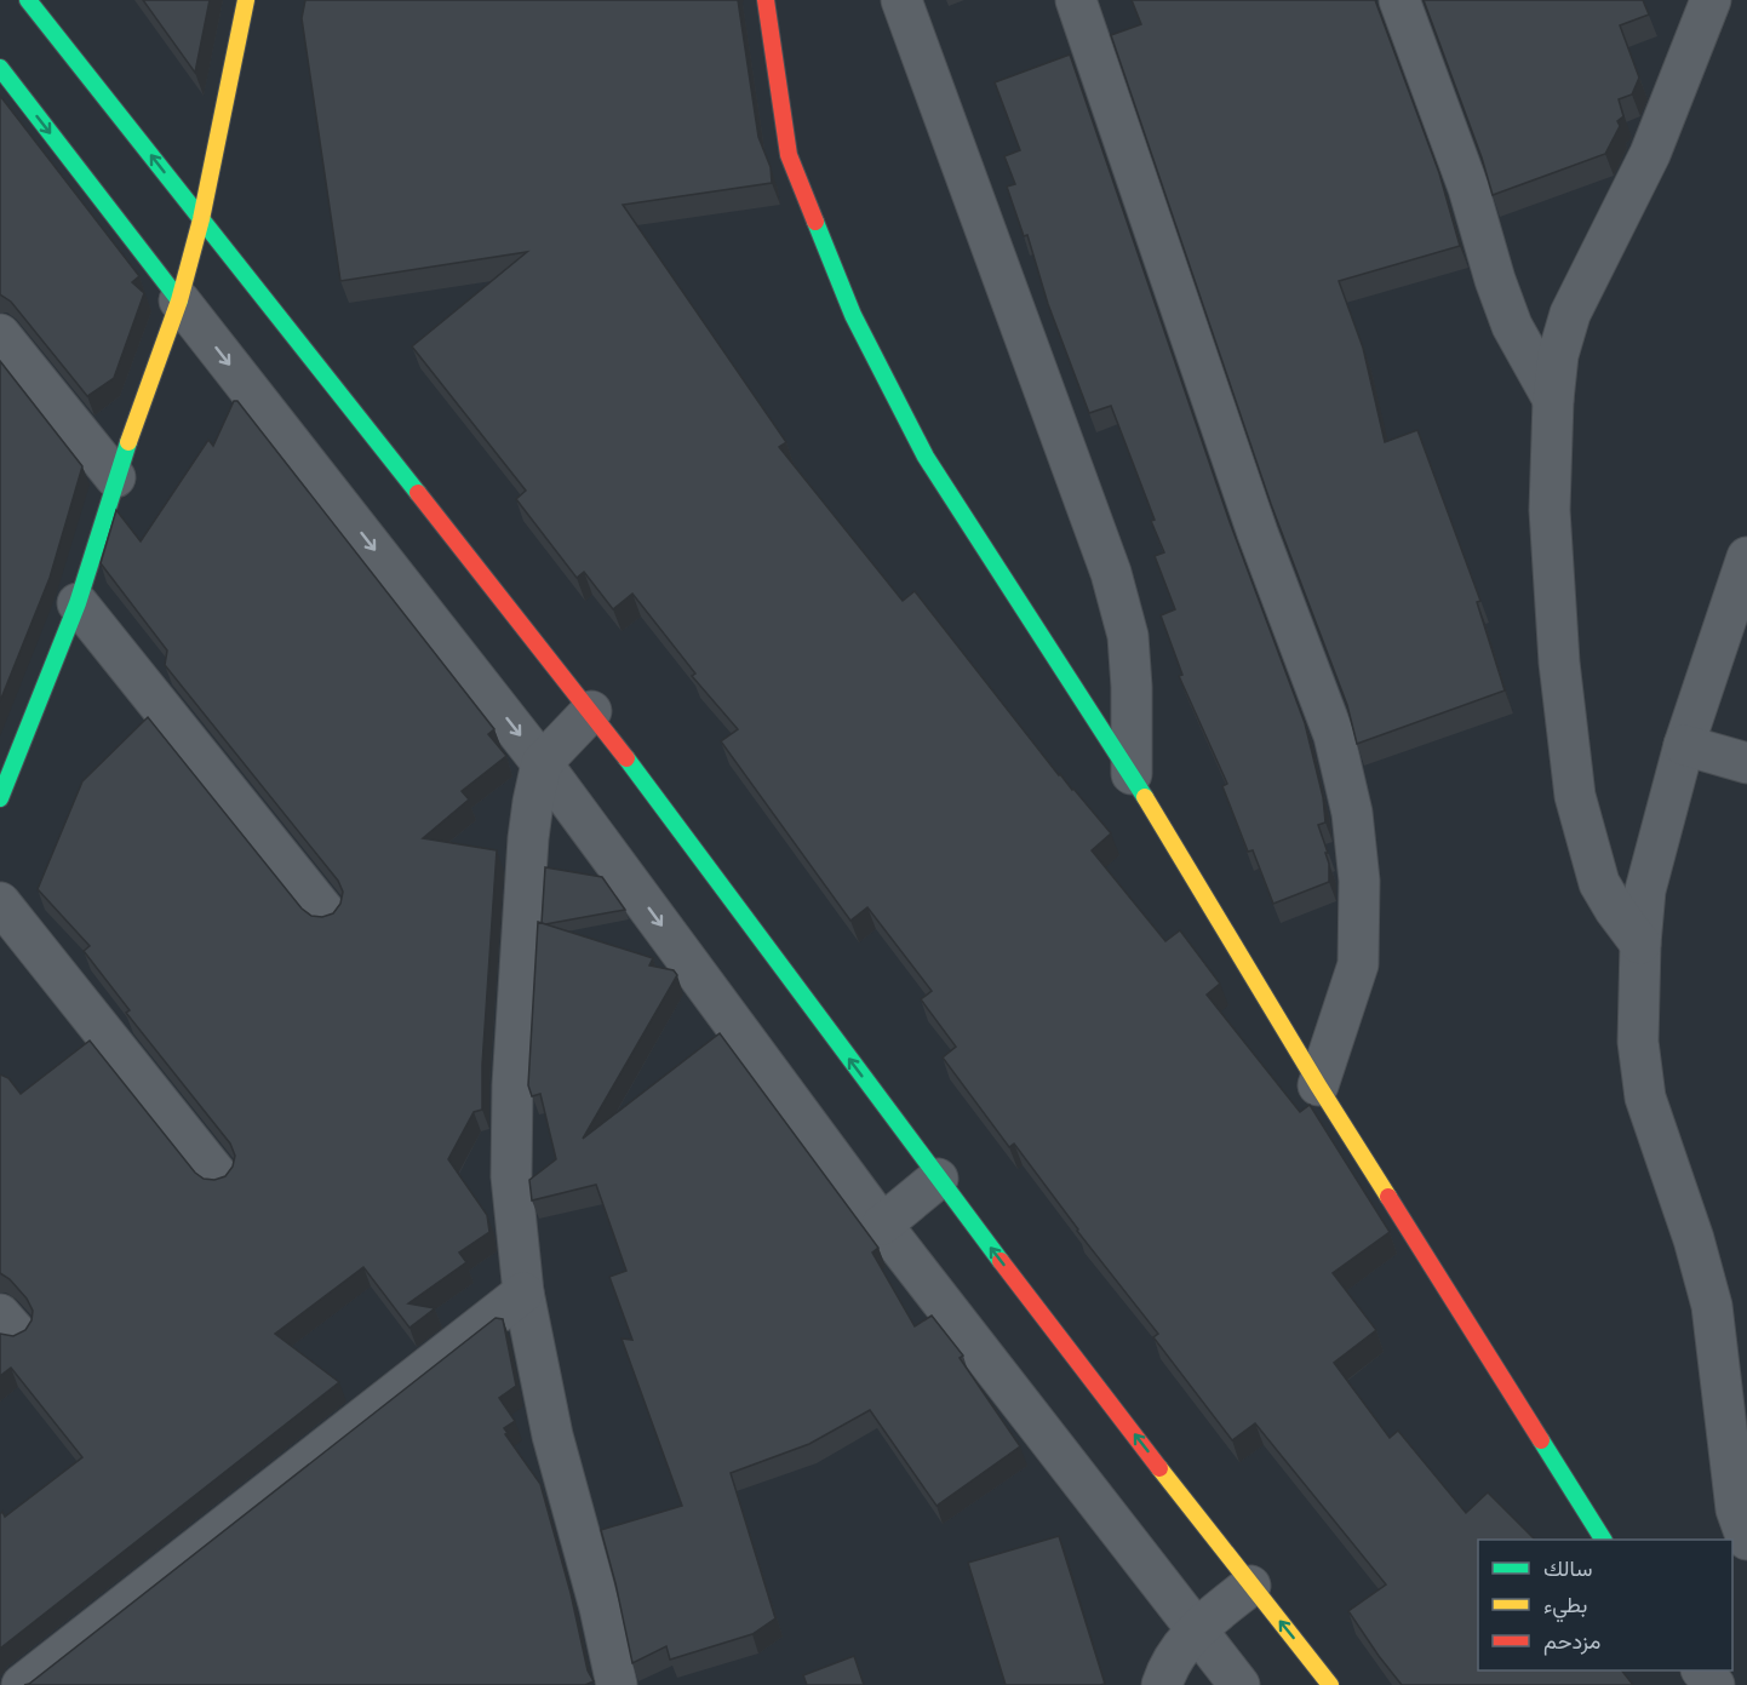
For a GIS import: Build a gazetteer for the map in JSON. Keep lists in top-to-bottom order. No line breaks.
{"legend":["سالك","بطيء","مزدحم"]}
